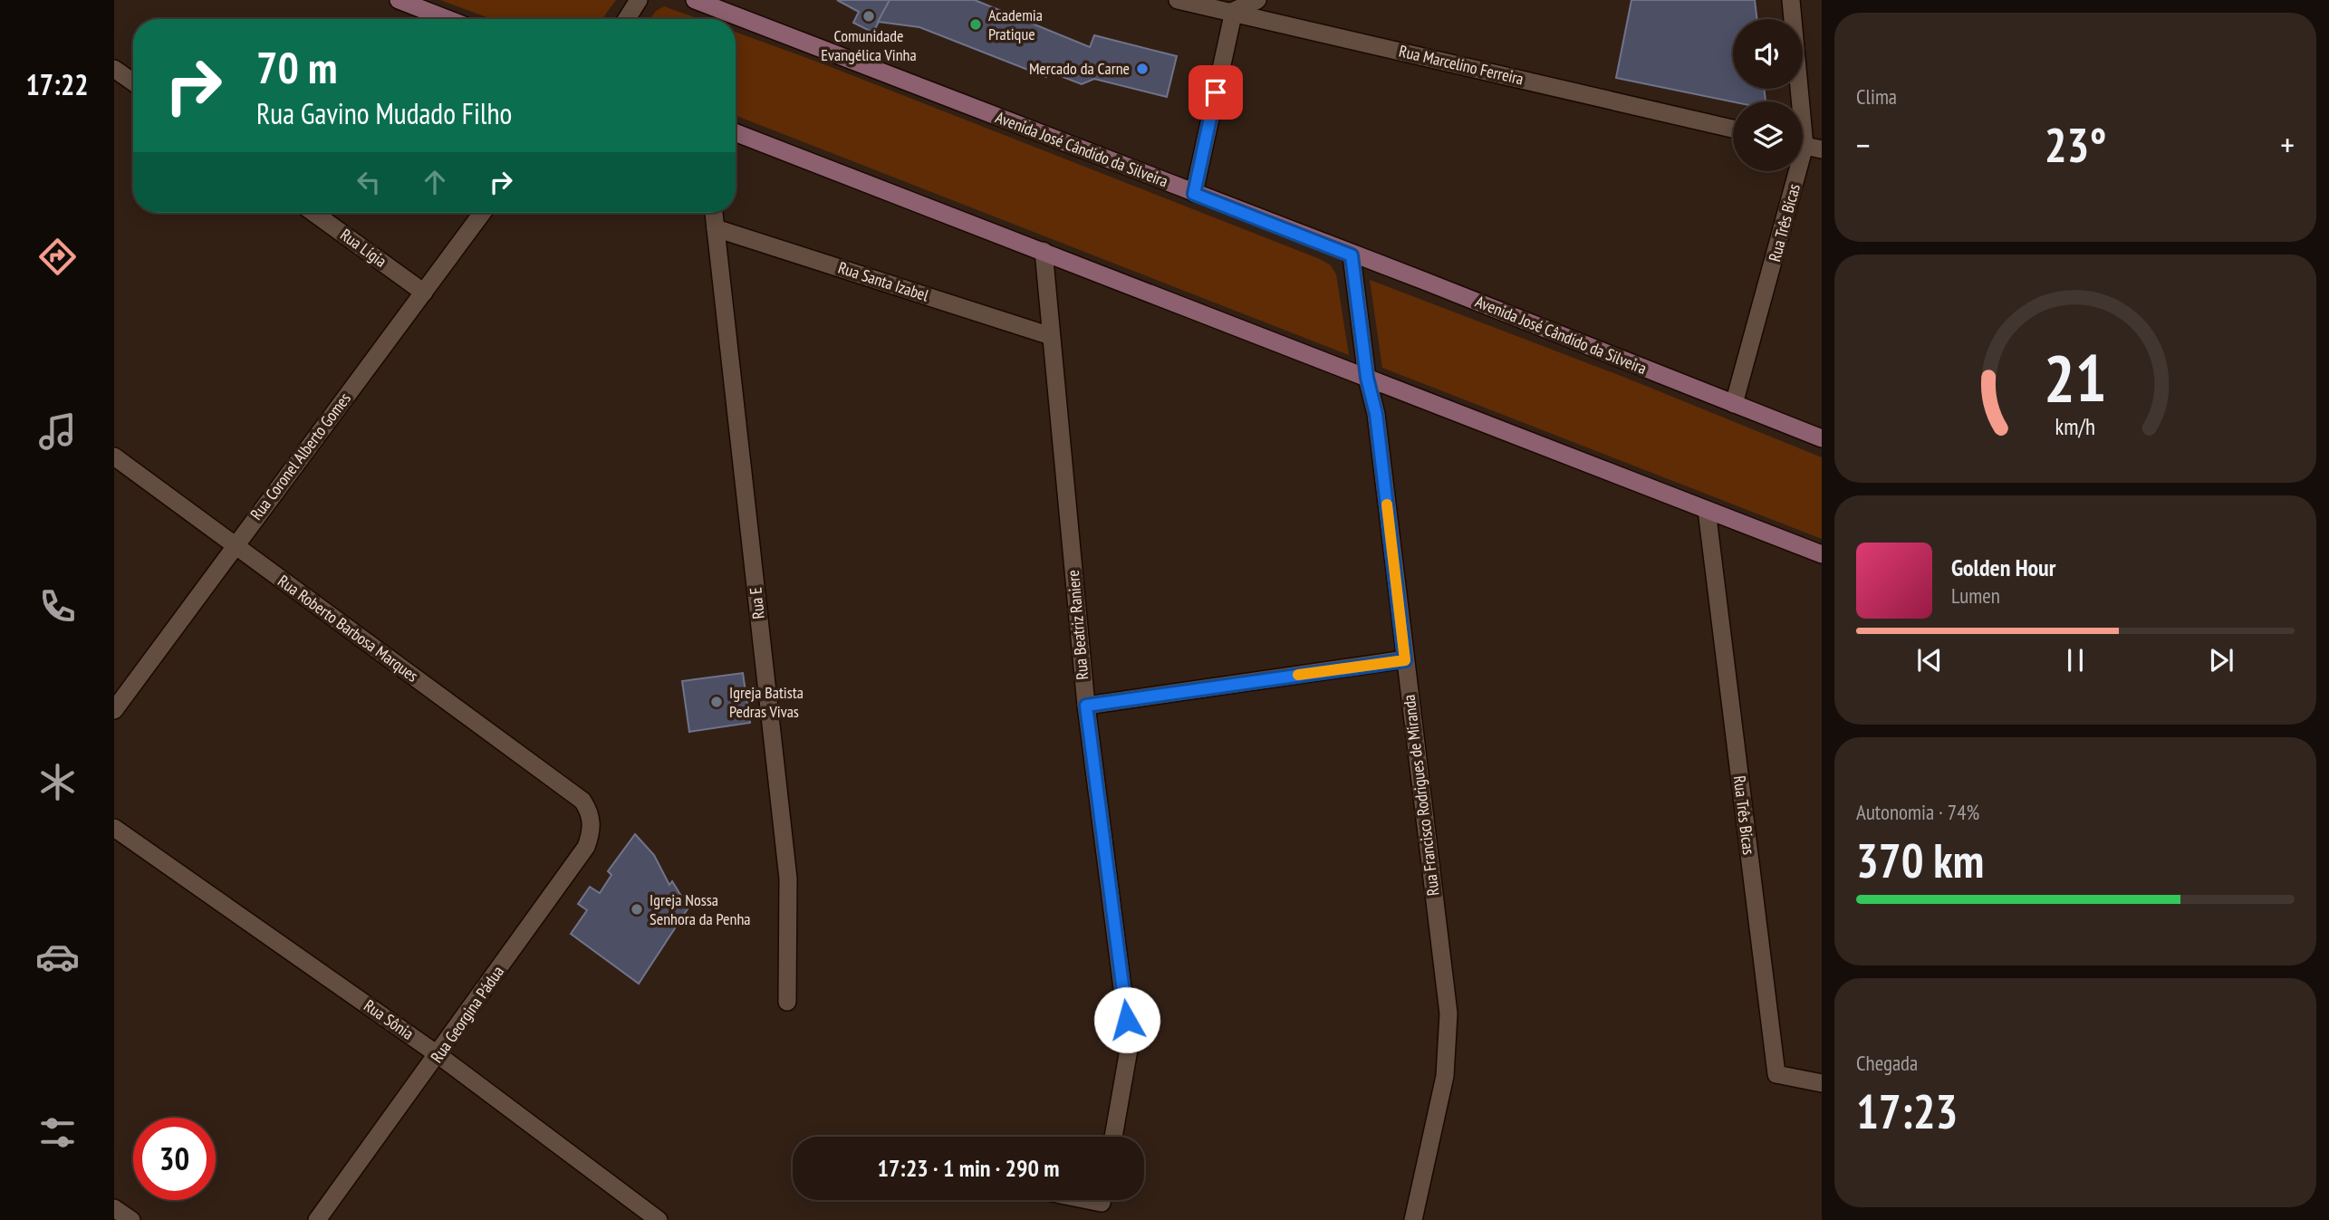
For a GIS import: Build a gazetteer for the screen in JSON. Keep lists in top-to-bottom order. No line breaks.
{"streets":{"main road":["Avenida José Cândido da Silveira"],"street":["Rua Marcelino Ferreira","Rua Três Bicas","Rua Lígia","Rua Santa Izabel","Rua Coronel Alberto Gomes","Rua E","Rua Beatriz Raniere","Rua Roberto Barbosa Marques","Rua Francisco Rodrigues de Miranda","Rua Georgina Pádua","Rua Sônia"]},"crossings":[["Avenida José Cândido da Silveira","Rua Três Bicas"],["Avenida José Cândido da Silveira","Rua Francisco Rodrigues de Miranda"],["Rua Lígia","Rua Coronel Alberto Gomes"],["Rua Santa Izabel","Rua E"],["Rua Santa Izabel","Rua Beatriz Raniere"],["Rua Coronel Alberto Gomes","Rua Roberto Barbosa Marques"],["Rua Roberto Barbosa Marques","Rua Georgina Pádua"],["Rua Georgina Pádua","Rua Sônia"]],"places":["Comunidade Evangélica Vinha","Academia Pratique","Mercado da Carne","Igreja Batista Pedras Vivas","Igreja Nossa Senhora da Penha"],"page":{"tabs":"17:22","tile":["Clima",["Autonomia · 74%","370 km"],["Chegada","17:23"]],"turn":["70 m","Rua Gavino Mudado Filho"],"heat":["−","23°","+"],"song":["Golden Hour","Lumen"],"limit":"30","trip":"17:23 · 1 min · 290 m","gauge":["21","km/h"]}}
